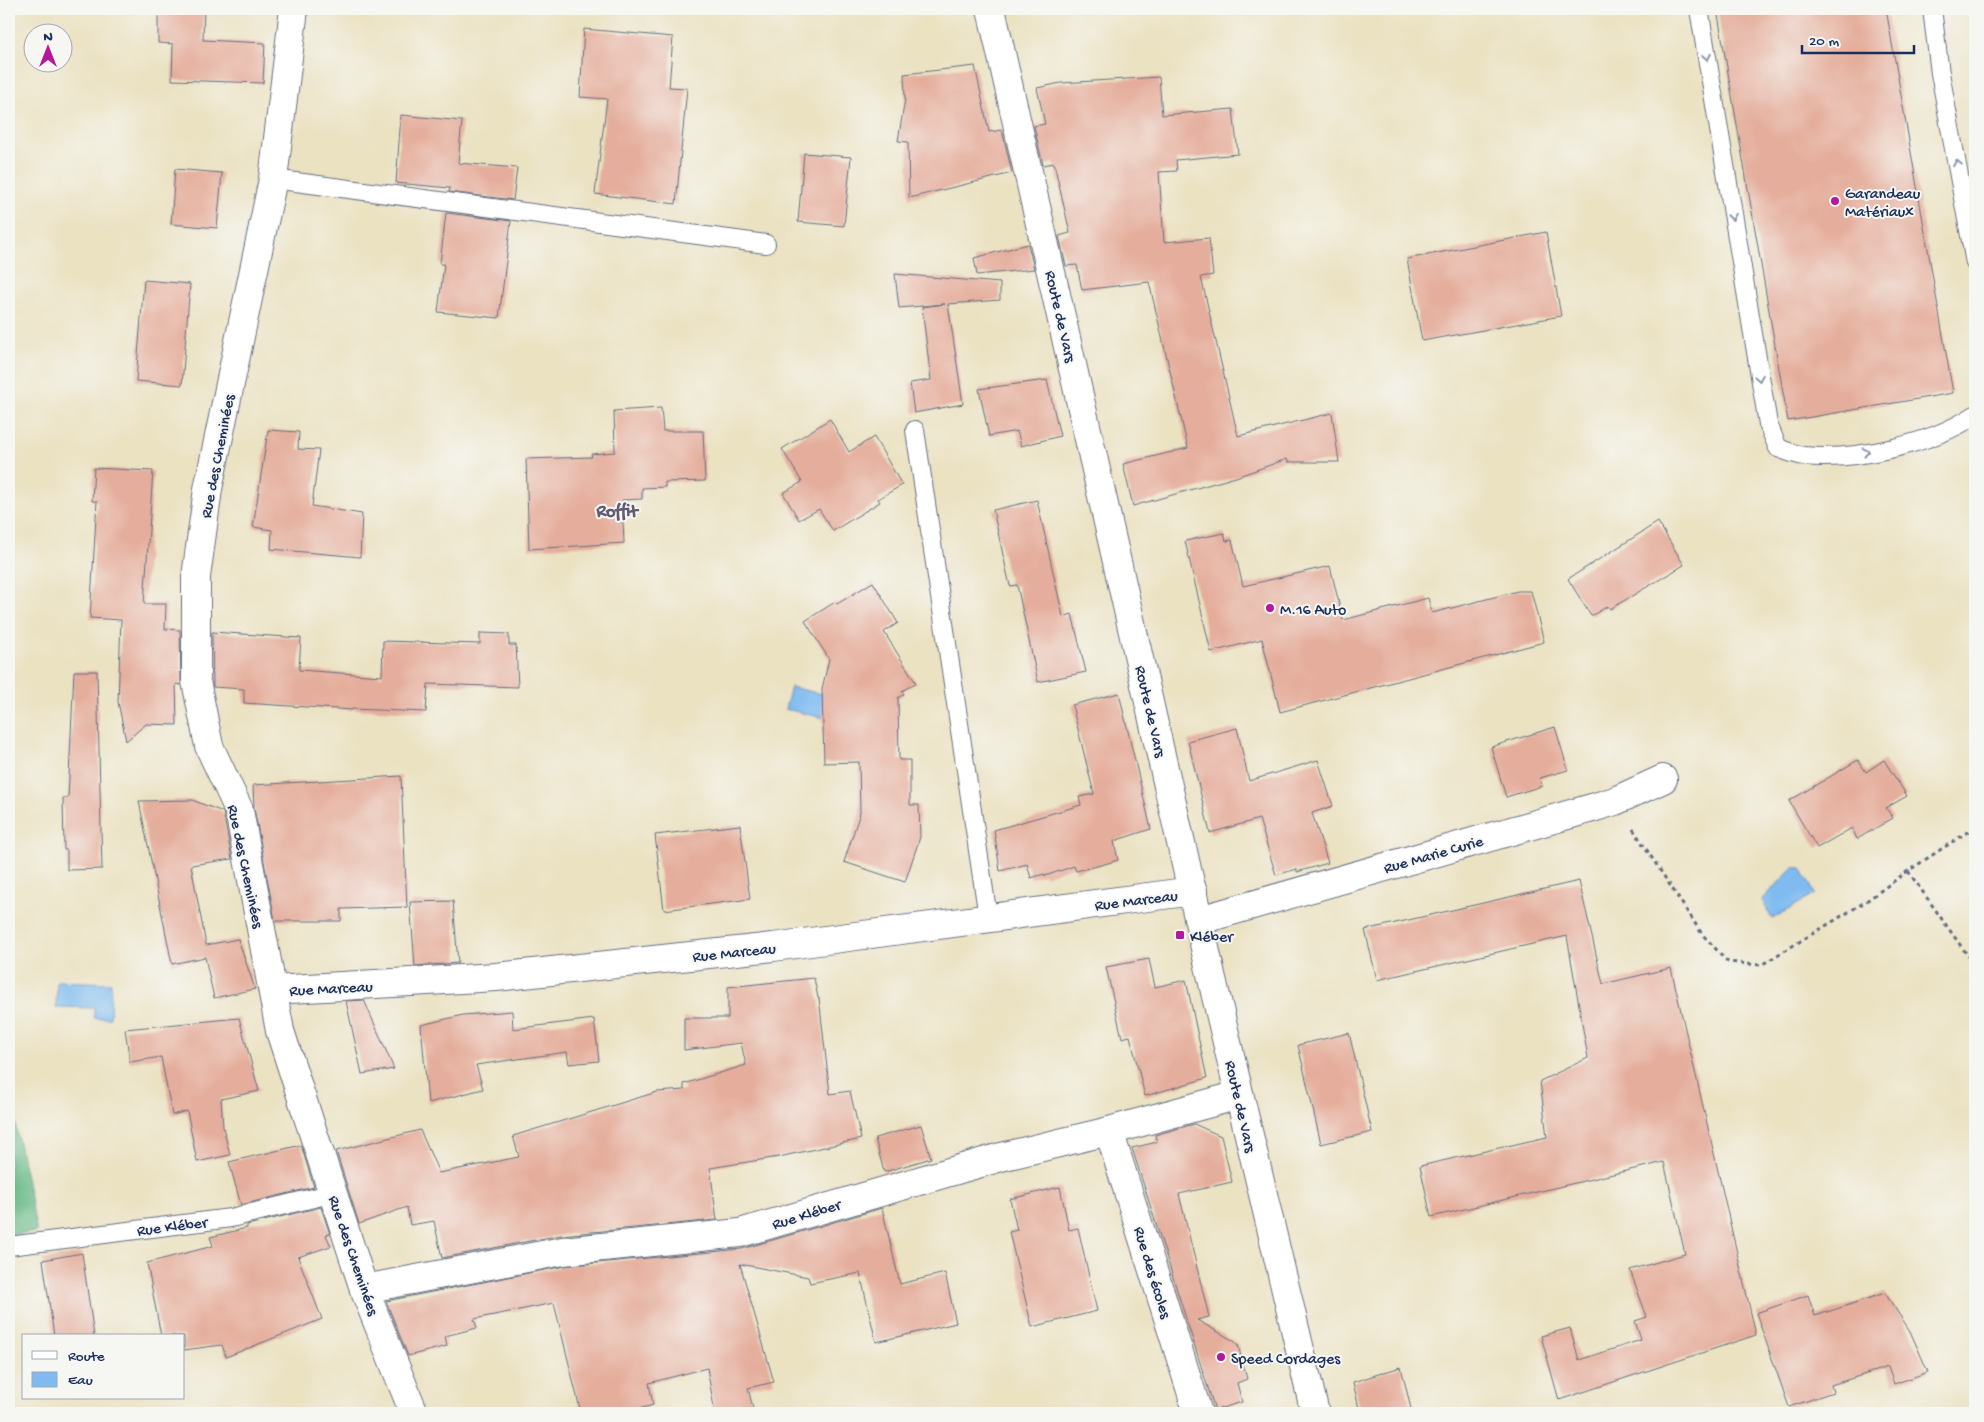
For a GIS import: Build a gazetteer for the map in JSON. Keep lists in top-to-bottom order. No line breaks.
{"streets":{"street":["Route de Vars","Rue des Cheminées","Rue Marie Curie","Rue Marceau","Rue Kléber","Rue des écoles"]},"crossings":[["Route de Vars","Rue Marie Curie"],["Route de Vars","Rue Marceau"],["Route de Vars","Rue Kléber"],["Rue des Cheminées","Rue Marceau"],["Rue des Cheminées","Rue Kléber"],["Rue Kléber","Rue des écoles"]],"districts":["Roffit"],"places":{"other":["Garandeau Matériaux","M.16 Auto","Speed Cordages"],"transit":["Kléber"]},"legend":["Route","Eau"],"scale_bar":"20 m","north":"top"}
